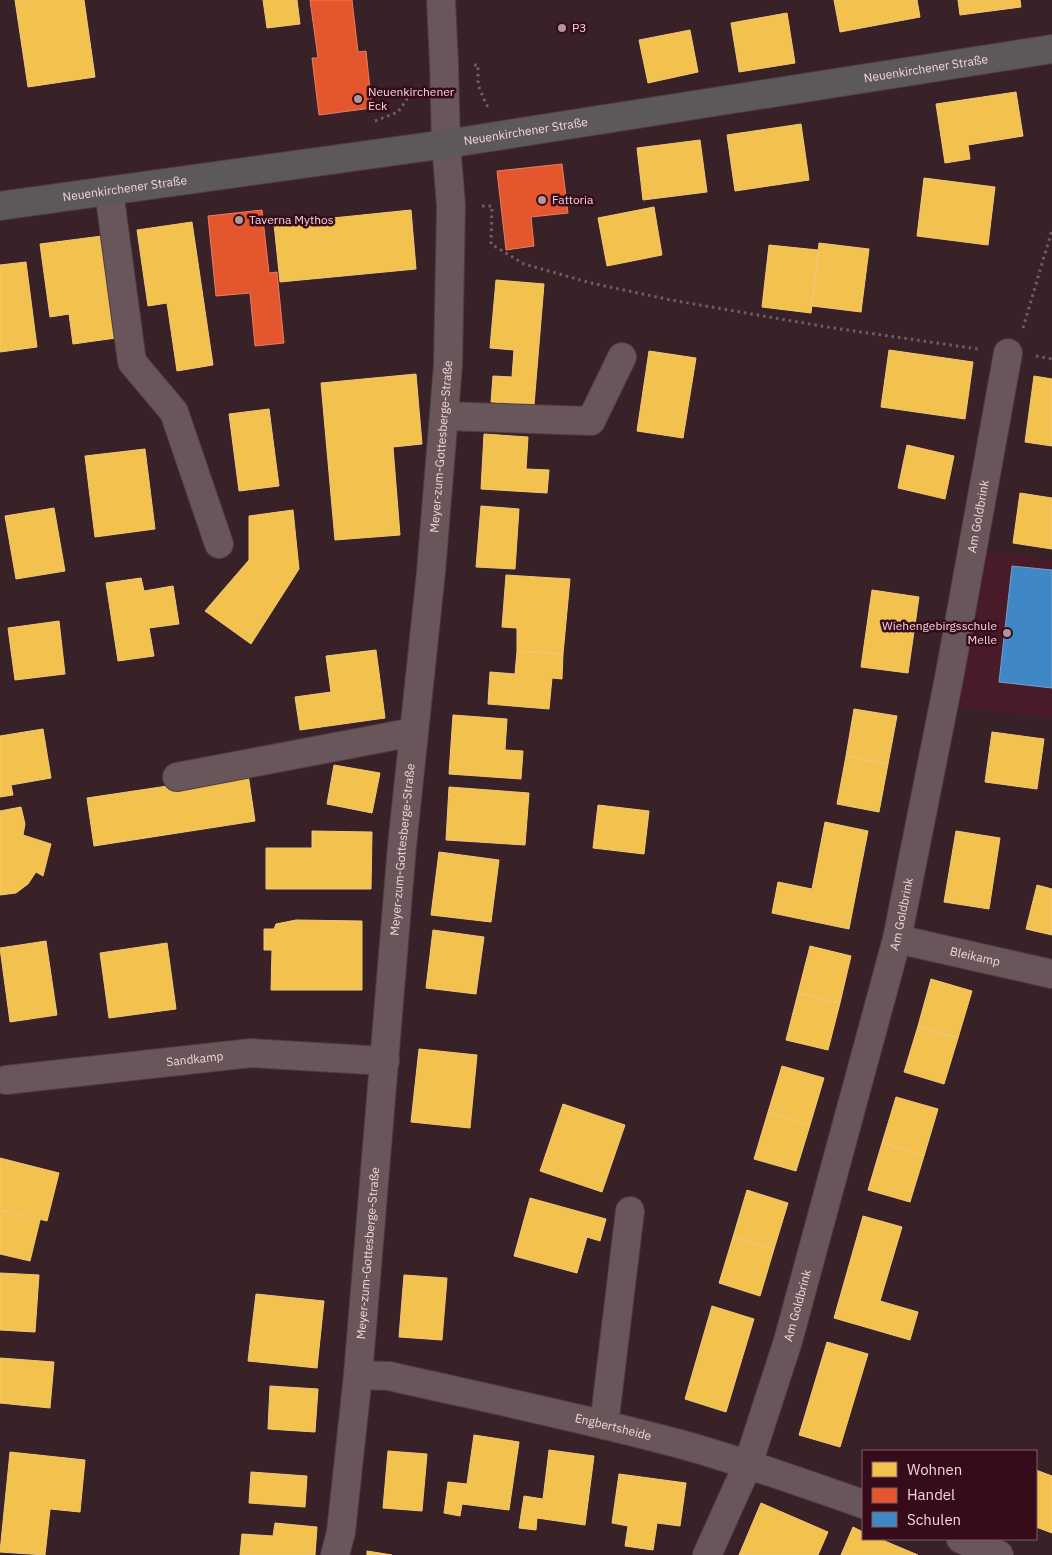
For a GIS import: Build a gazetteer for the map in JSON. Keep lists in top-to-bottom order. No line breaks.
{"streets":{"main road":["Neuenkirchener Straße"],"street":["Meyer-zum-Gottesberge-Straße","Am Goldbrink","Bleikamp","Sandkamp","Engbertsheide"]},"crossings":[["Neuenkirchener Straße","Meyer-zum-Gottesberge-Straße"],["Meyer-zum-Gottesberge-Straße","Sandkamp"],["Meyer-zum-Gottesberge-Straße","Engbertsheide"],["Am Goldbrink","Bleikamp"],["Am Goldbrink","Engbertsheide"]],"places":["P3","Neuenkirchener Eck","Fattoria","Taverna Mythos","Wiehengebirgsschule Melle"],"legend":["Wohnen","Handel","Schulen"]}
